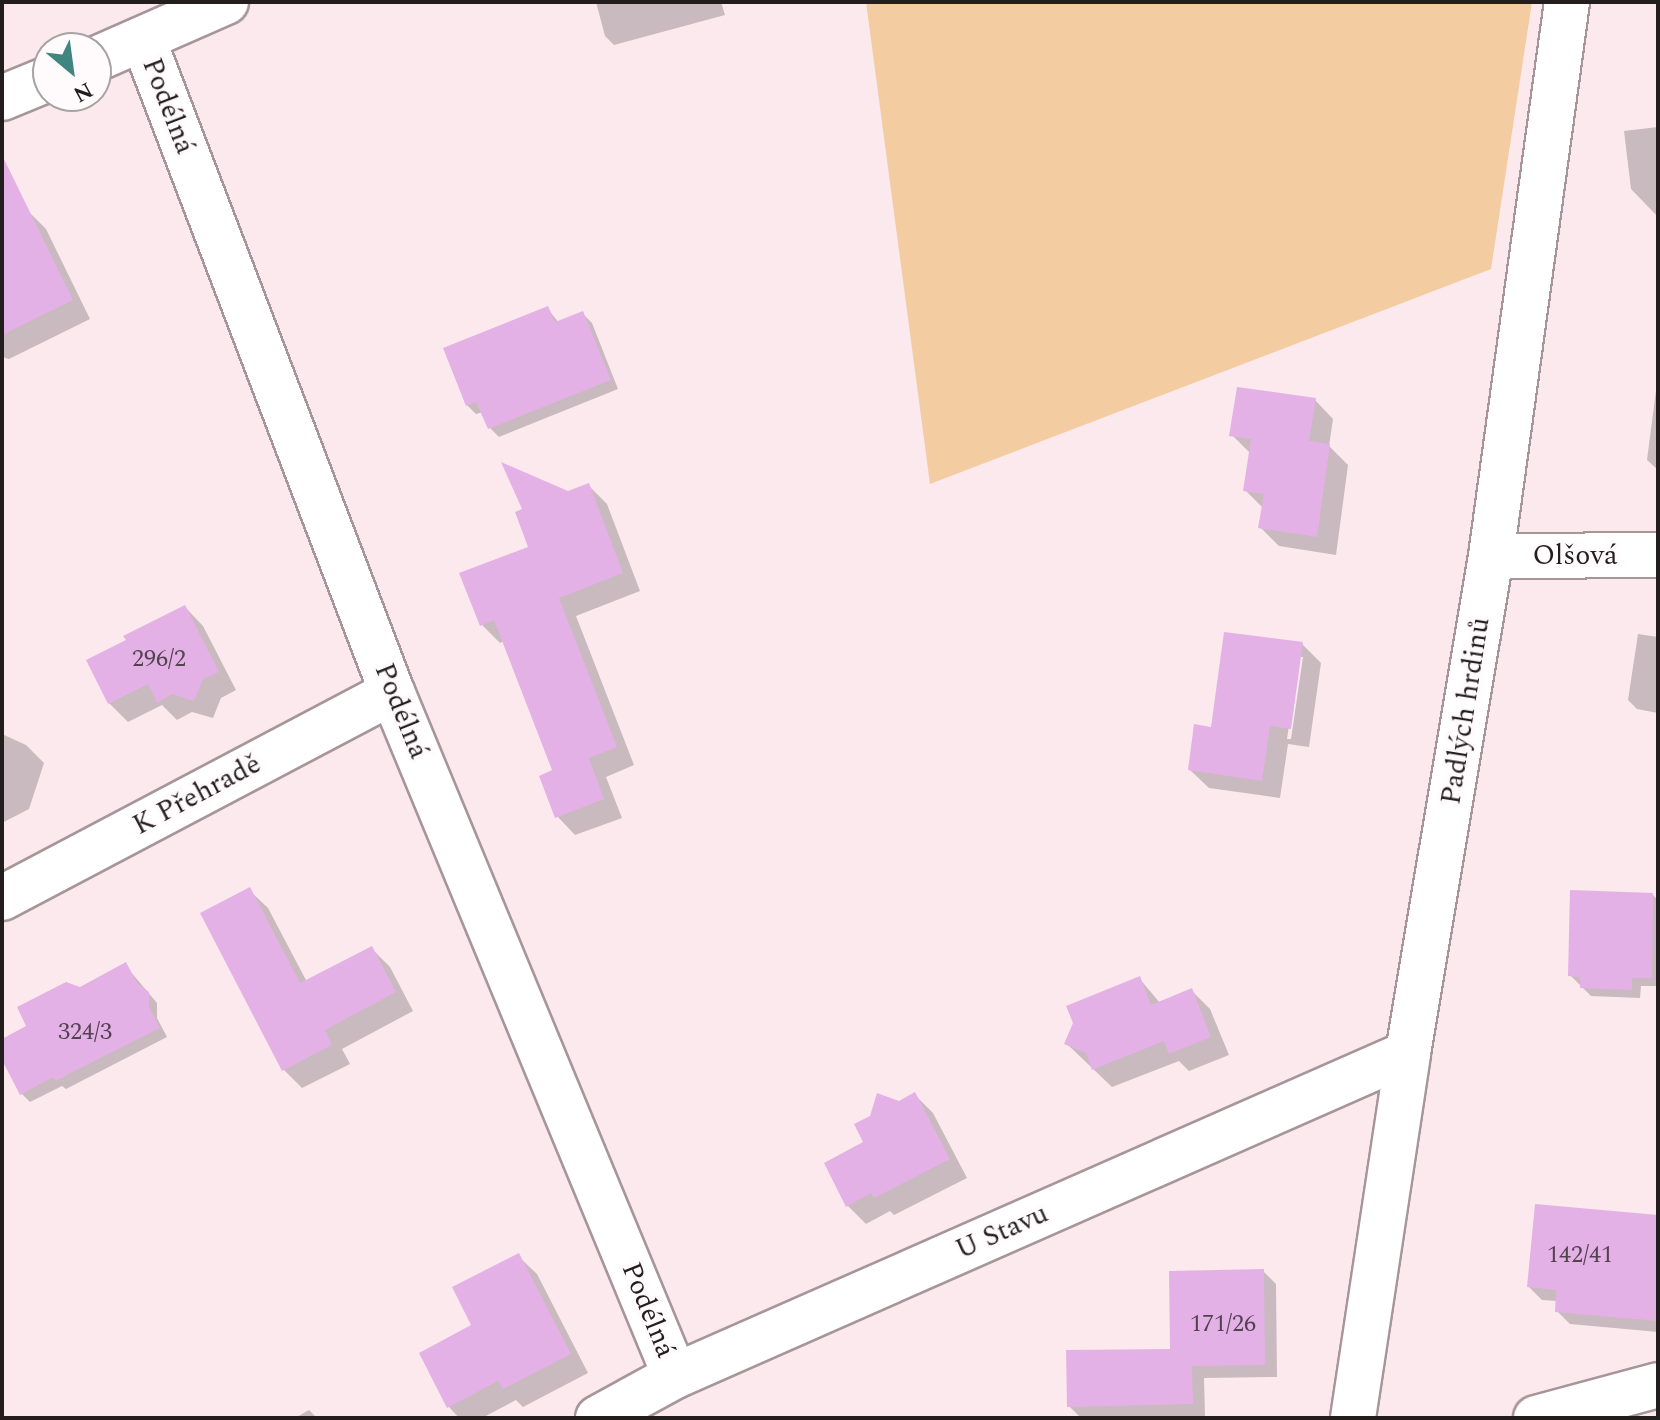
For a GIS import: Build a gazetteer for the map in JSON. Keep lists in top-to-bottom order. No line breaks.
{"streets":{"street":["Podélná","Olšová","Padlých hrdinů","K Přehradě","U Stavu"]},"crossings":[["Podélná","K Přehradě"],["Podélná","U Stavu"],["Olšová","Padlých hrdinů"],["Padlých hrdinů","U Stavu"]],"house_numbers":["296/2","324/3","142/41","171/26"],"north":"bottom right"}
